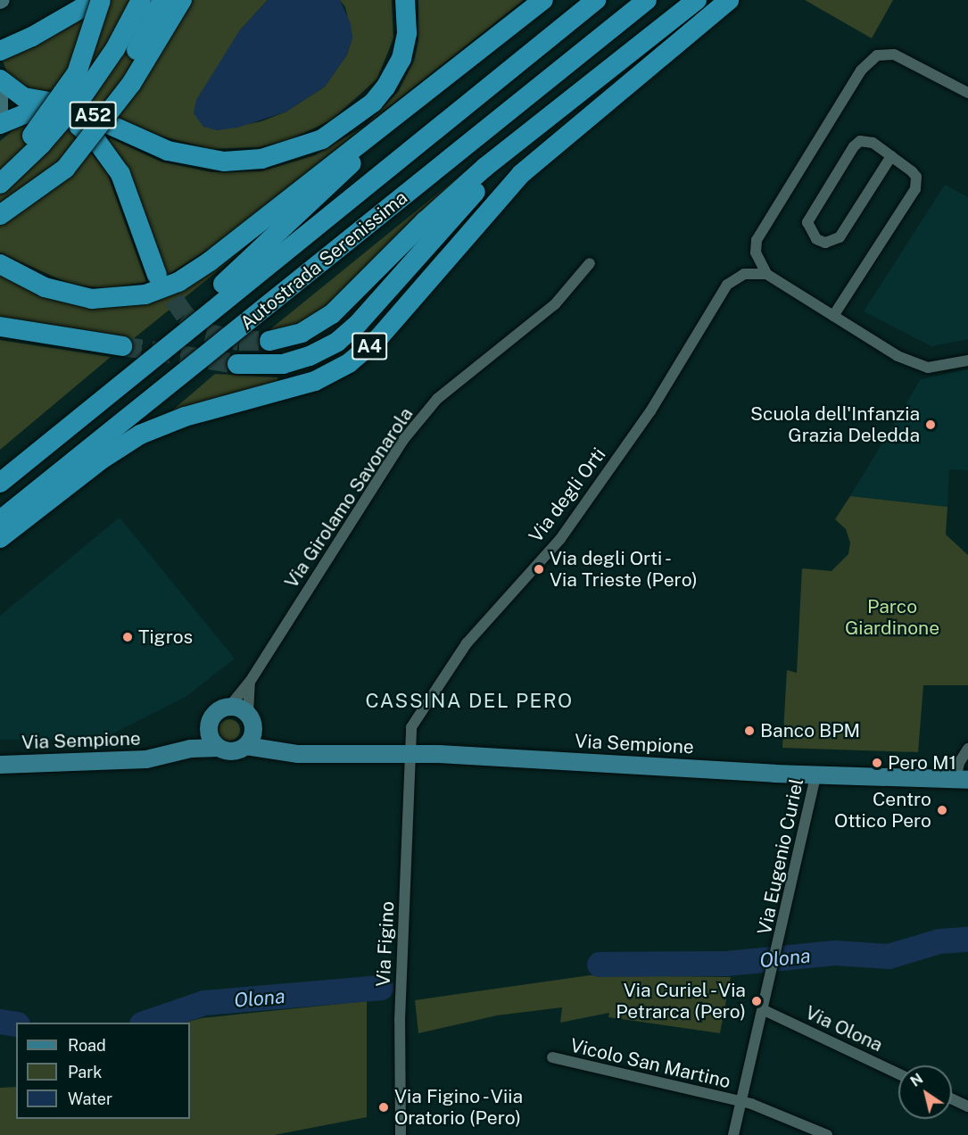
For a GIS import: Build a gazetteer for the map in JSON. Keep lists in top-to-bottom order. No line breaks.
{"streets":{"highway":["A52","Autostrada Serenissima","A4"],"main road":["Via Sempione"],"street":["Via degli Orti","Via Girolamo Savonarola","Via Eugenio Curiel","Via Figino","Via Olona","Vicolo San Martino"]},"crossings":[["Via degli Orti","Via Sempione"],["Via degli Orti","Via Figino"],["Via Girolamo Savonarola","Via Sempione"],["Via Sempione","Via Eugenio Curiel"],["Via Sempione","Via Figino"],["Via Eugenio Curiel","Via Olona"],["Via Eugenio Curiel","Vicolo San Martino"]],"districts":["CASSINA DEL PERO"],"water":["Olona"],"parks":["Parco Giardinone"],"places":["Scuola dell'Infanzia Grazia Deledda","Via degli Orti - Via Trieste (Pero)","Tigros","Banco BPM","Pero M1","Centro Ottico Pero","Via Curiel - Via Petrarca (Pero)","Via Figino - Viia Oratorio (Pero)"],"legend":["Road","Park","Water"],"north":"top left"}
